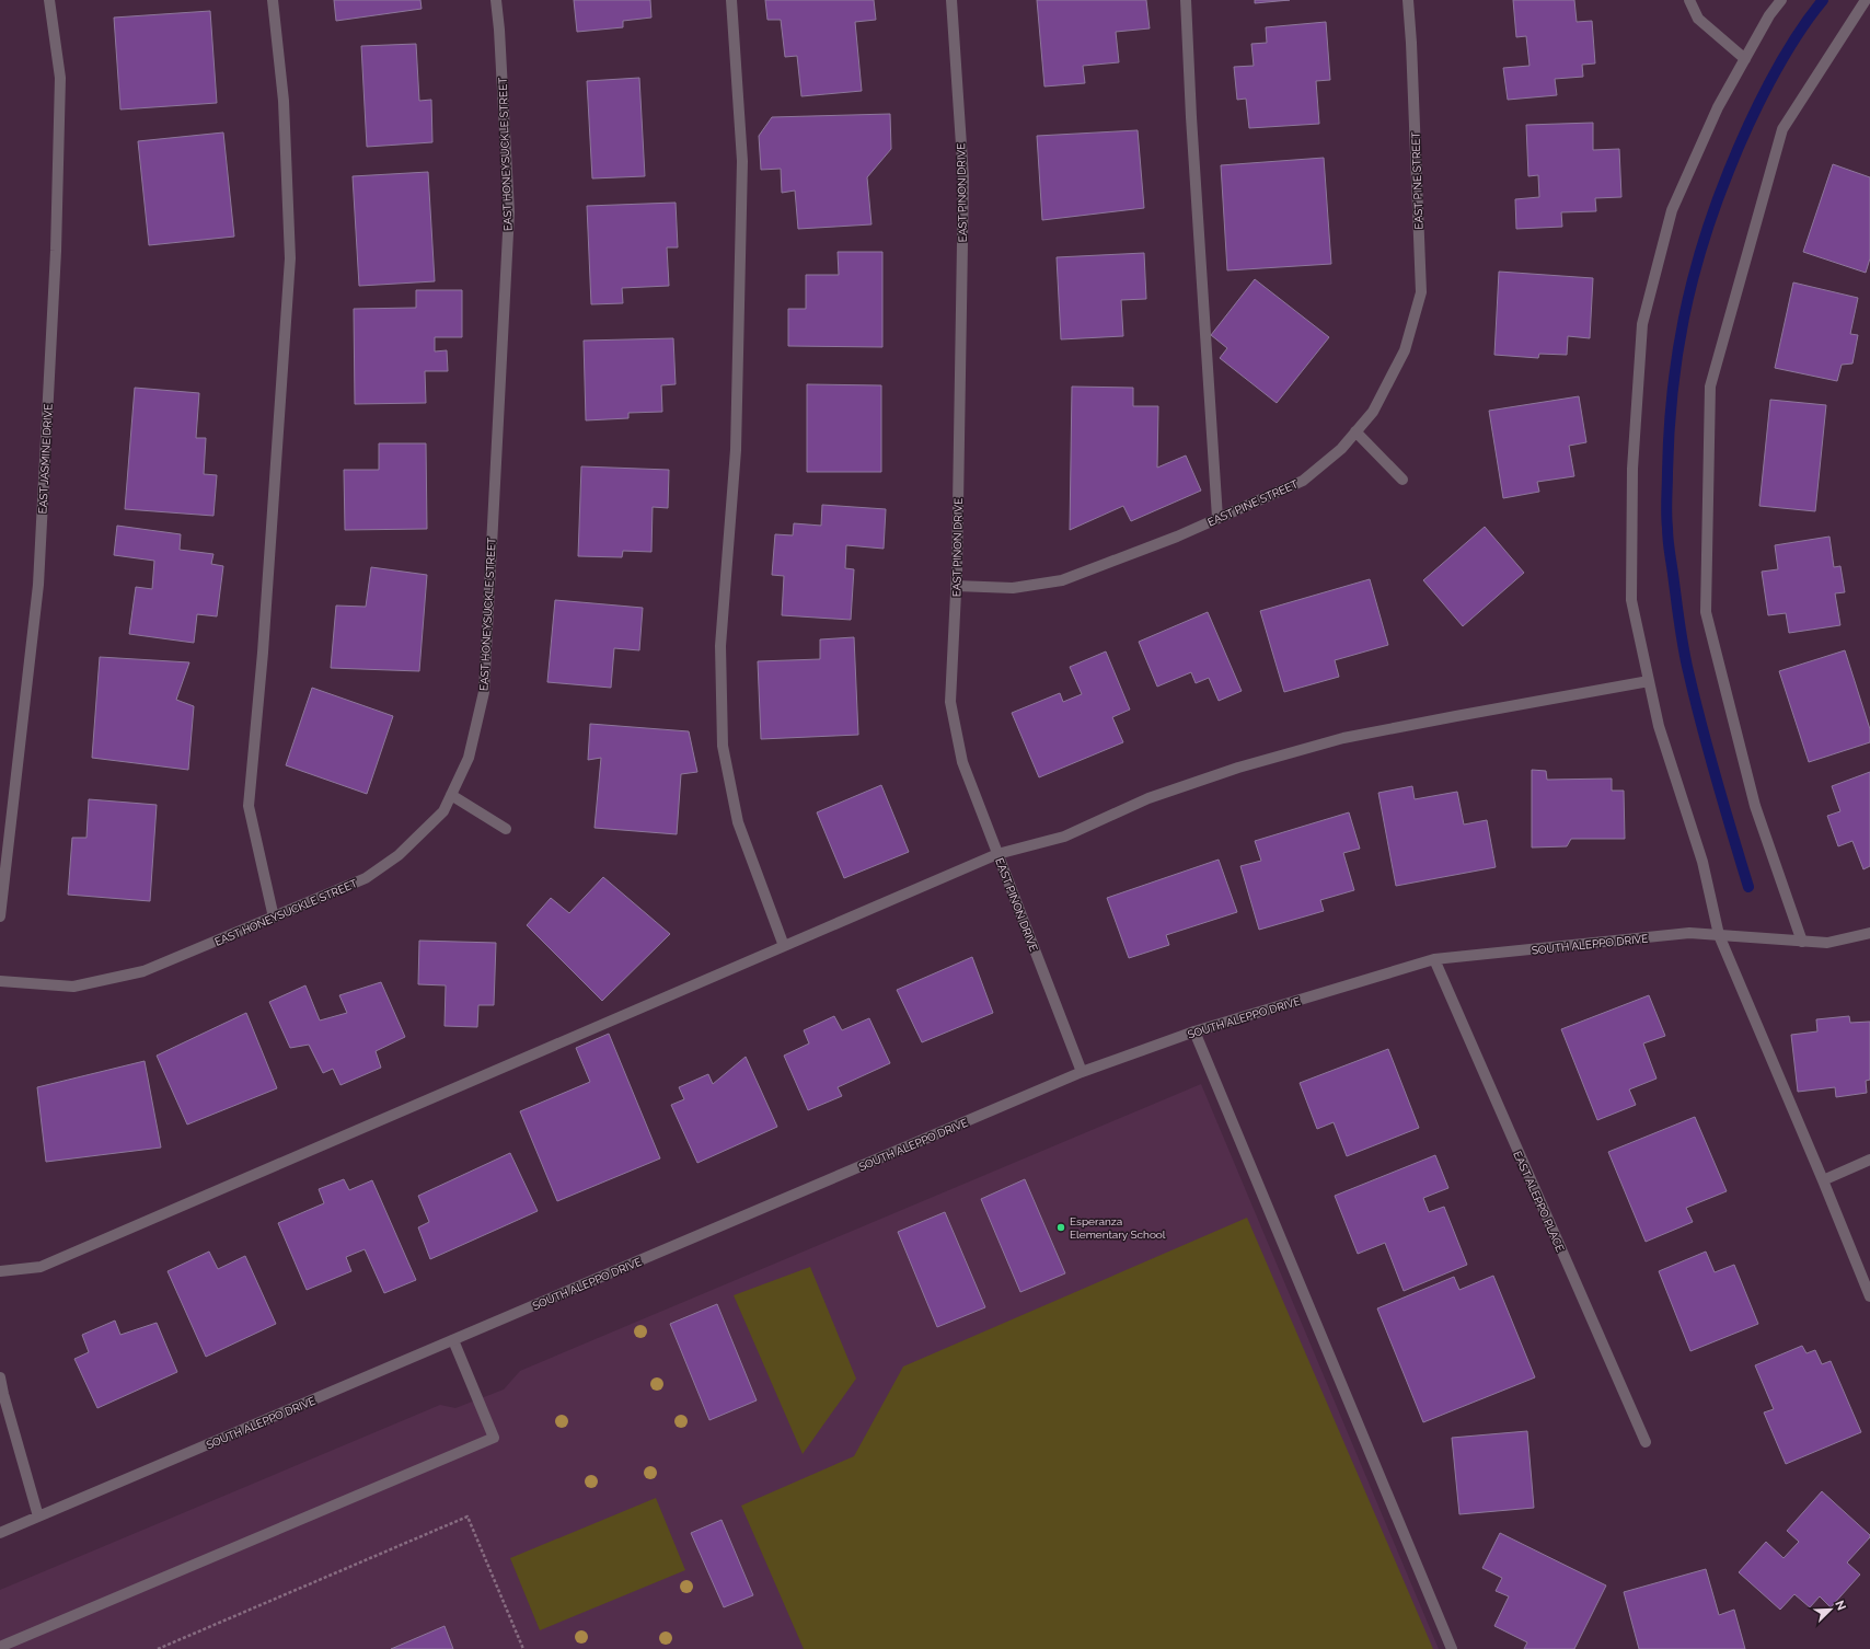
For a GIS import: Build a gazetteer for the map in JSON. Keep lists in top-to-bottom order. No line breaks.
{"streets":{"street":["EAST HONEYSUCKLE STREET","EAST PINE STREET","EAST PINON DRIVE","EAST JASMINE DRIVE","SOUTH ALEPPO DRIVE","EAST ALEPPO PLACE"]},"crossings":[["EAST PINE STREET","EAST PINON DRIVE"],["EAST PINON DRIVE","SOUTH ALEPPO DRIVE"],["SOUTH ALEPPO DRIVE","EAST ALEPPO PLACE"]],"places":["Esperanza Elementary School"],"north":"top right"}
